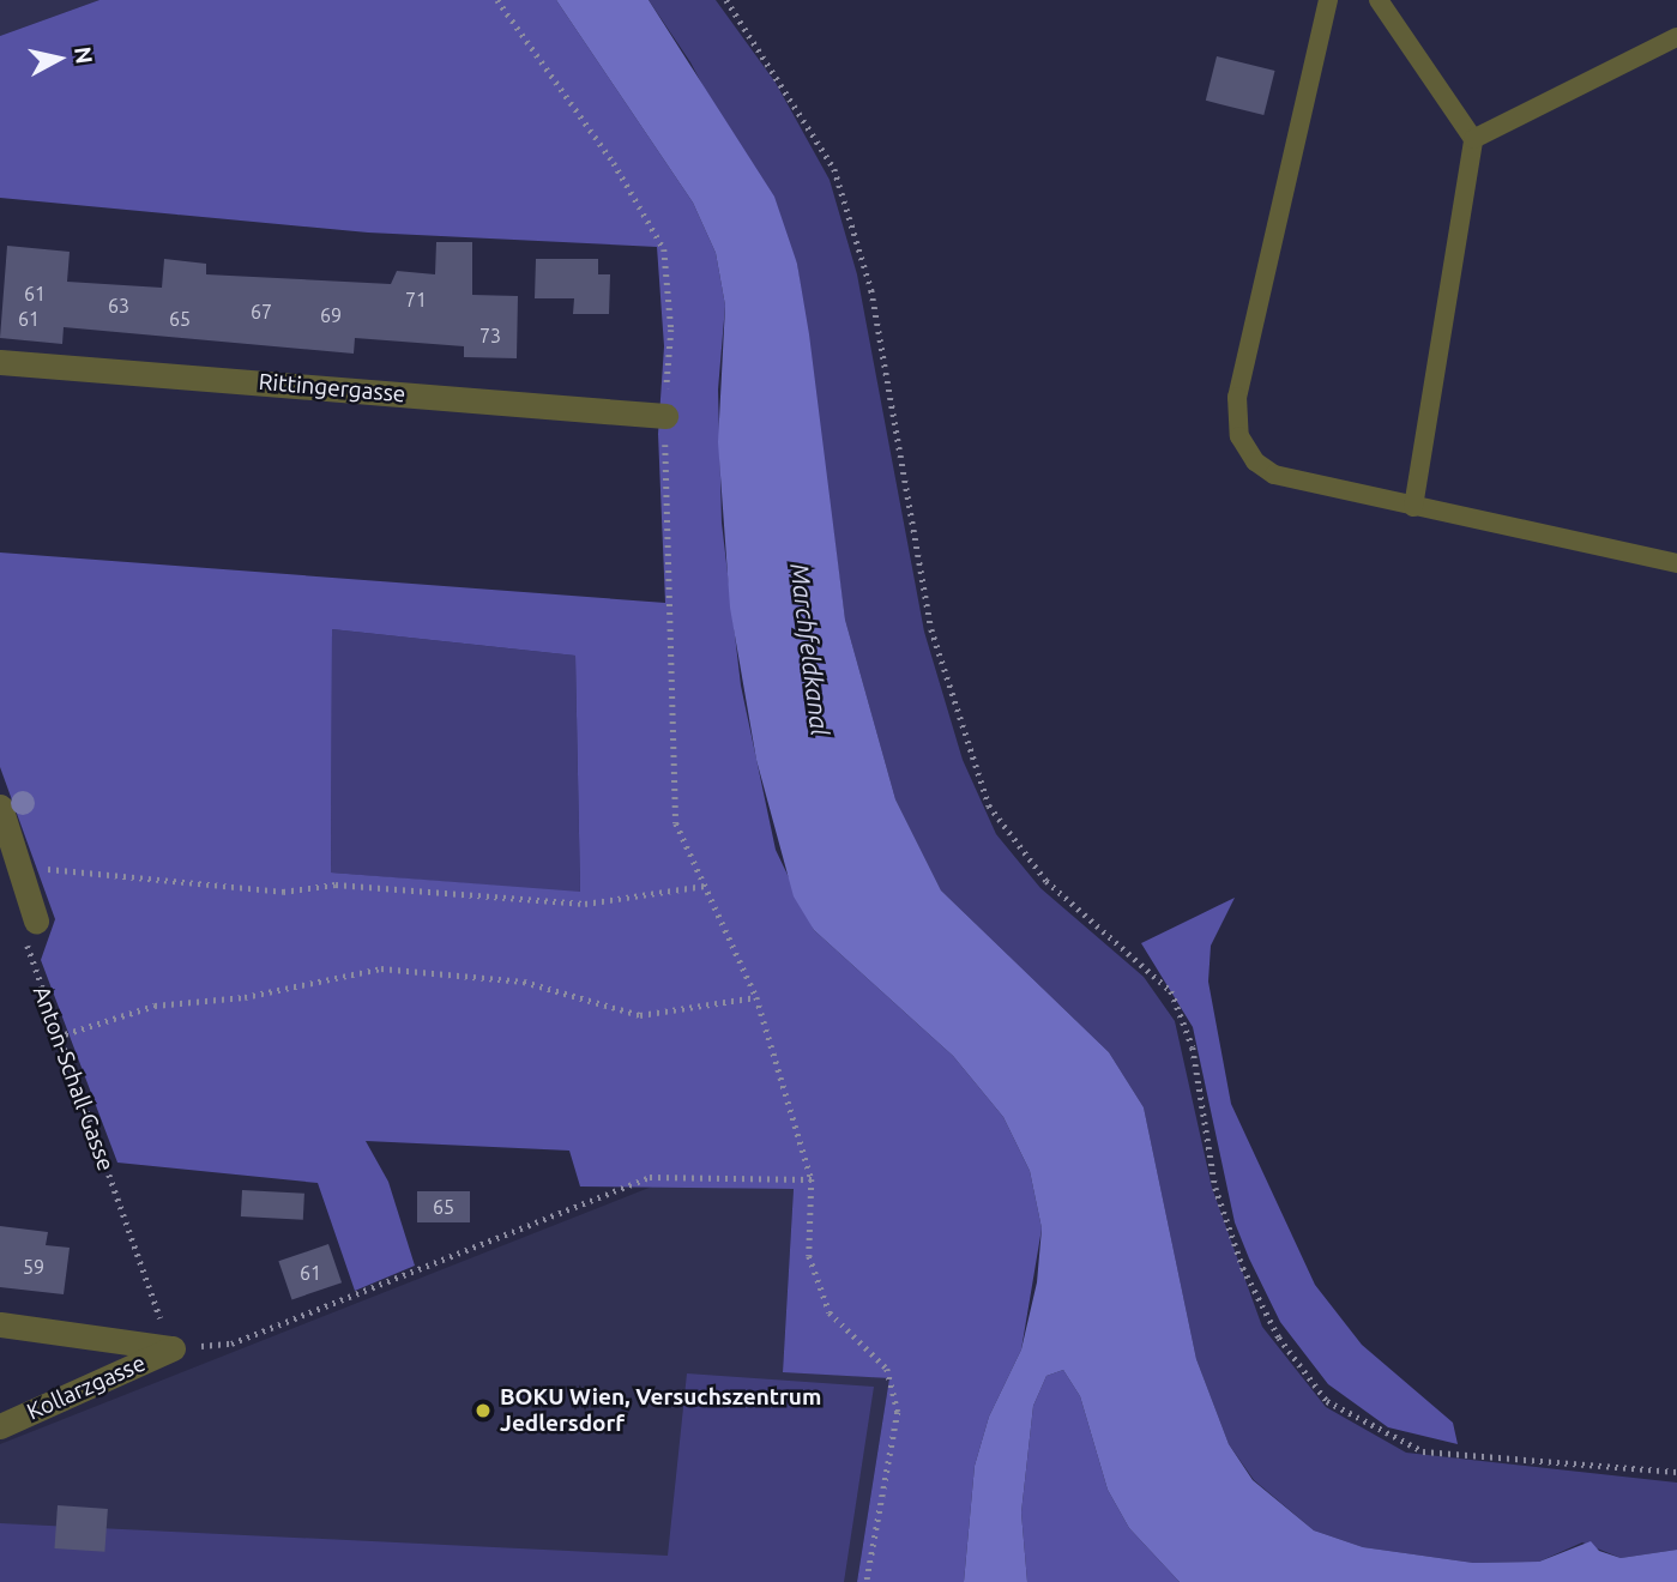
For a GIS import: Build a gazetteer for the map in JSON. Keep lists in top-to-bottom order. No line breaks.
{"streets":{"street":["Rittingergasse","Kollarzgasse"],"path":["Anton-Schall-Gasse"]},"crossings":[["Anton-Schall-Gasse","Kollarzgasse"]],"water":["Marchfeldkanal"],"places":["BOKU Wien, Versuchszentrum Jedlersdorf"],"house_numbers":["61","71","63","67","69","61","65","73","65","59","61"],"north":"right"}
